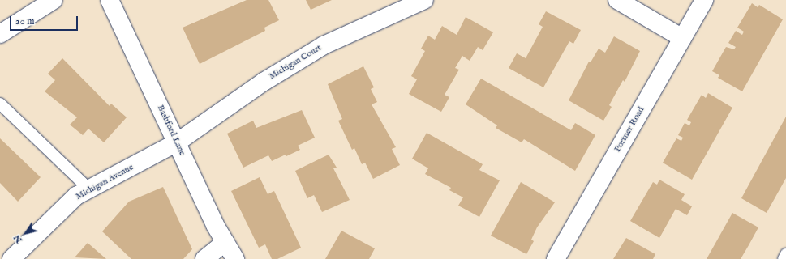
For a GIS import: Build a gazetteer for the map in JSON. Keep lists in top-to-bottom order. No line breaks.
{"streets":{"street":["Michigan Court","Portner Road","Bashford Lane","Michigan Avenue"]},"crossings":[["Michigan Court","Bashford Lane"],["Michigan Court","Michigan Avenue"],["Bashford Lane","Michigan Avenue"]],"scale_bar":"20 m","north":"bottom left"}
